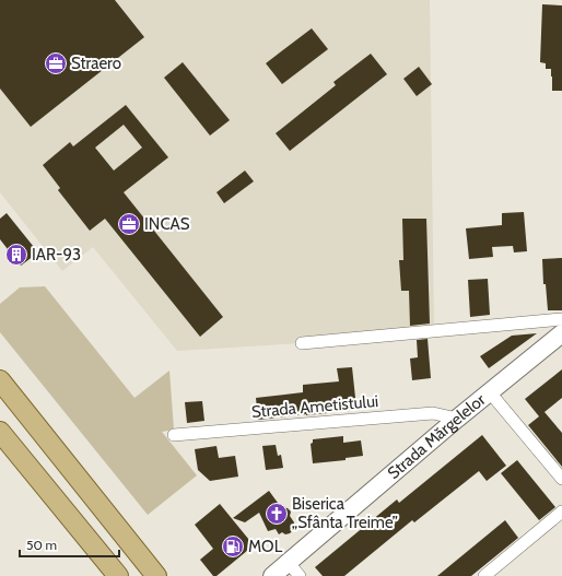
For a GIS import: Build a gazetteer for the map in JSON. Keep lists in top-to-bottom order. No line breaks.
{"streets":{"street":["Strada Ametistului","Strada Mărgelelor"]},"crossings":[["Strada Ametistului","Strada Mărgelelor"]],"places":{"office":["Straero","INCAS"],"building":["IAR-93"],"church":["Biserica „Sfânta Treime”"],"fuel station":["MOL"]},"scale_bar":"50 m"}
